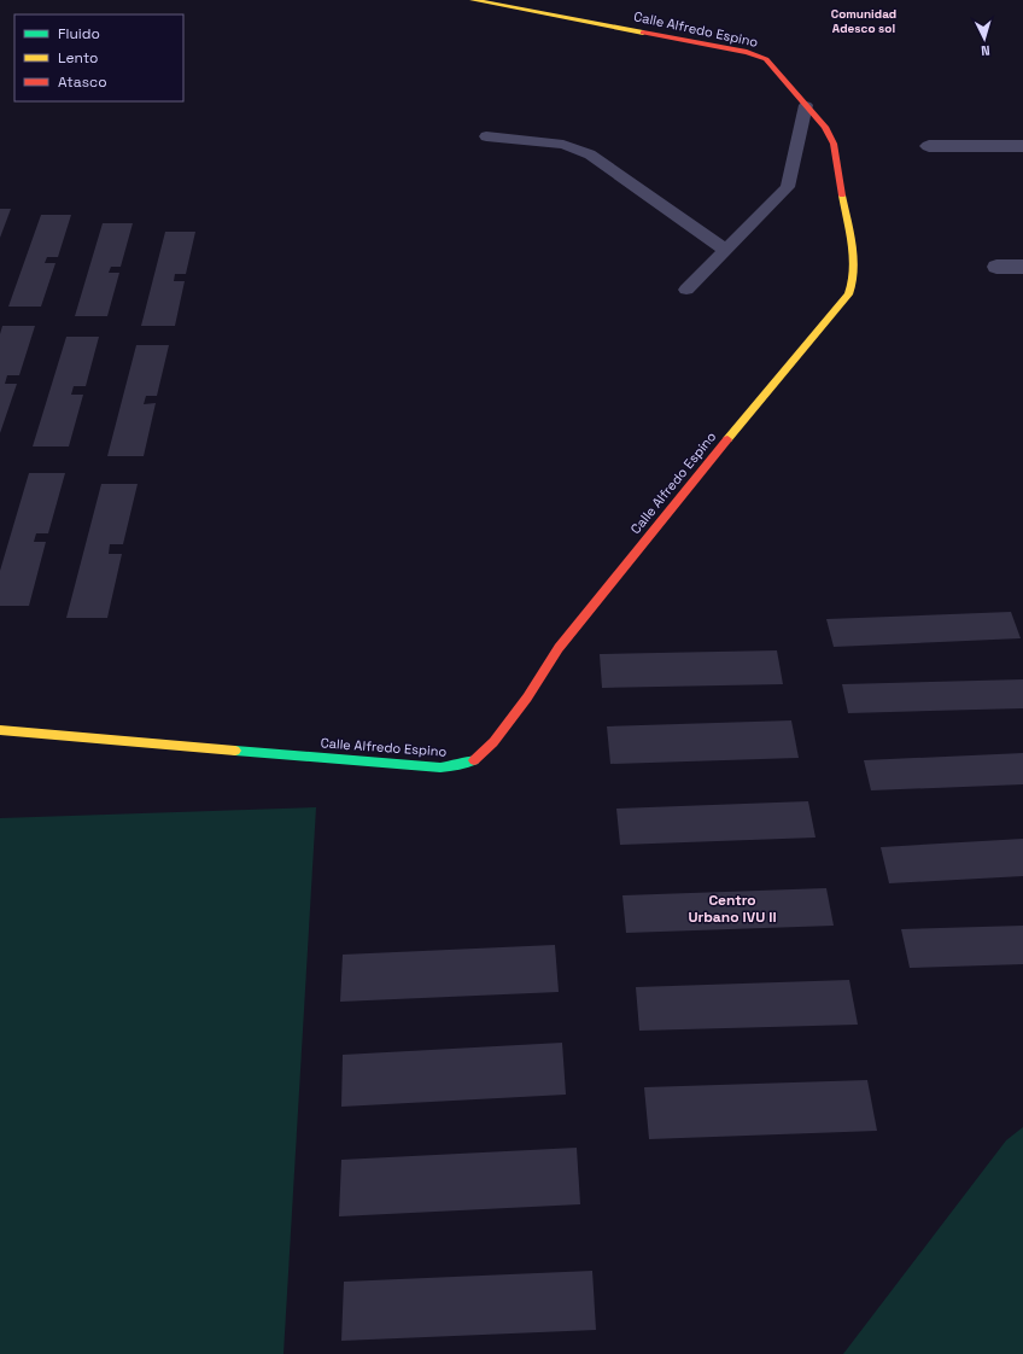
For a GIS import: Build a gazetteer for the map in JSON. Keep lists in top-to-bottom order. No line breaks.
{"streets":{"street":["Calle Alfredo Espino"]},"districts":["Comunidad Adesco sol","Centro Urbano IVU II"],"legend":["Fluido","Lento","Atasco"],"north":"bottom"}
